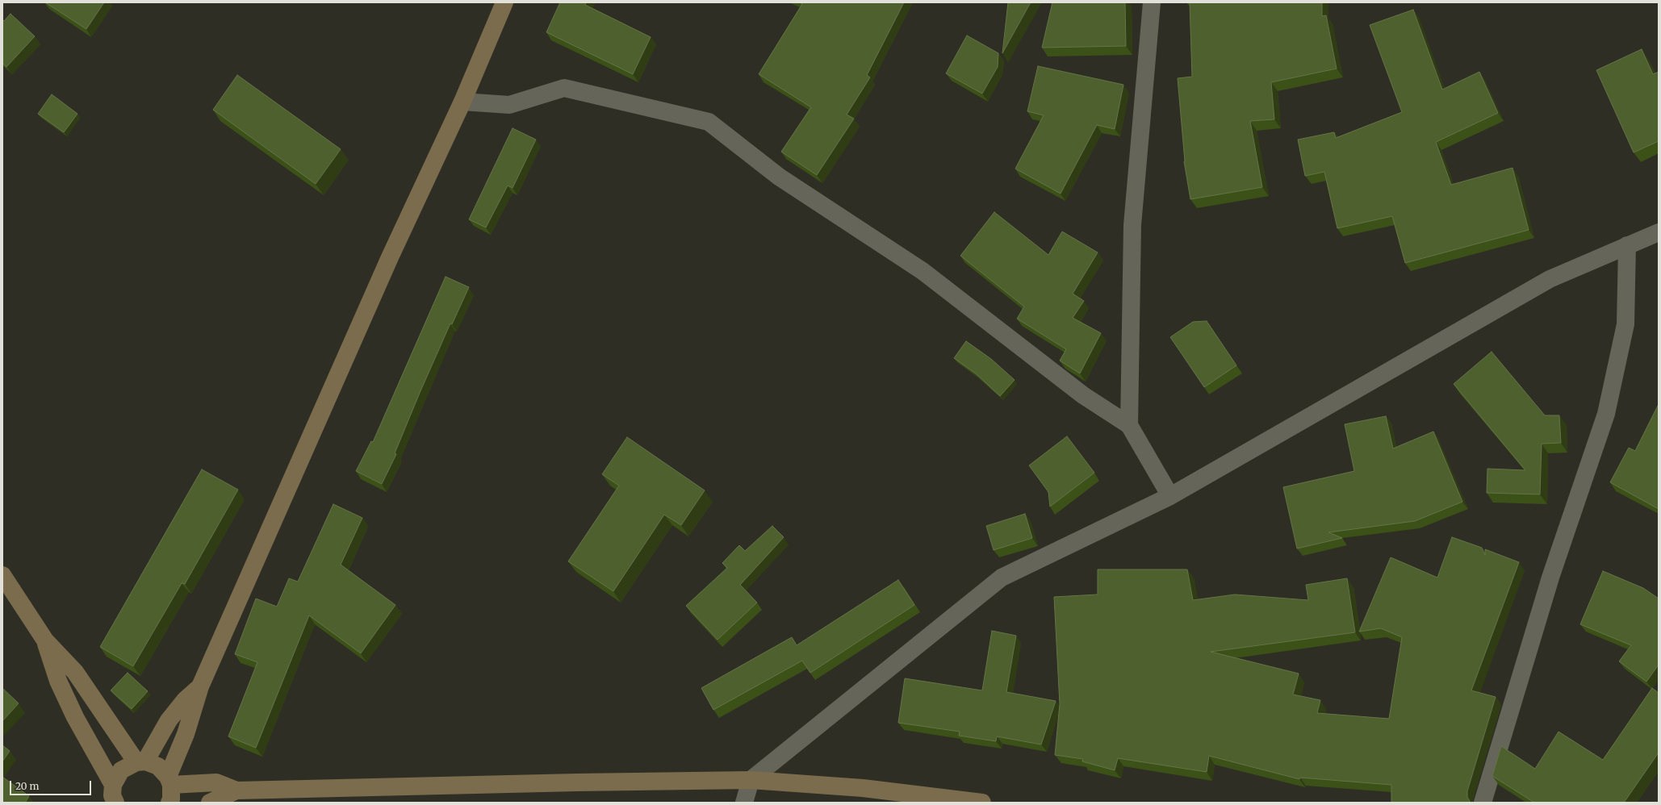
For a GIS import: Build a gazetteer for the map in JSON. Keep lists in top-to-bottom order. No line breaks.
{"scale_bar":"20 m"}
